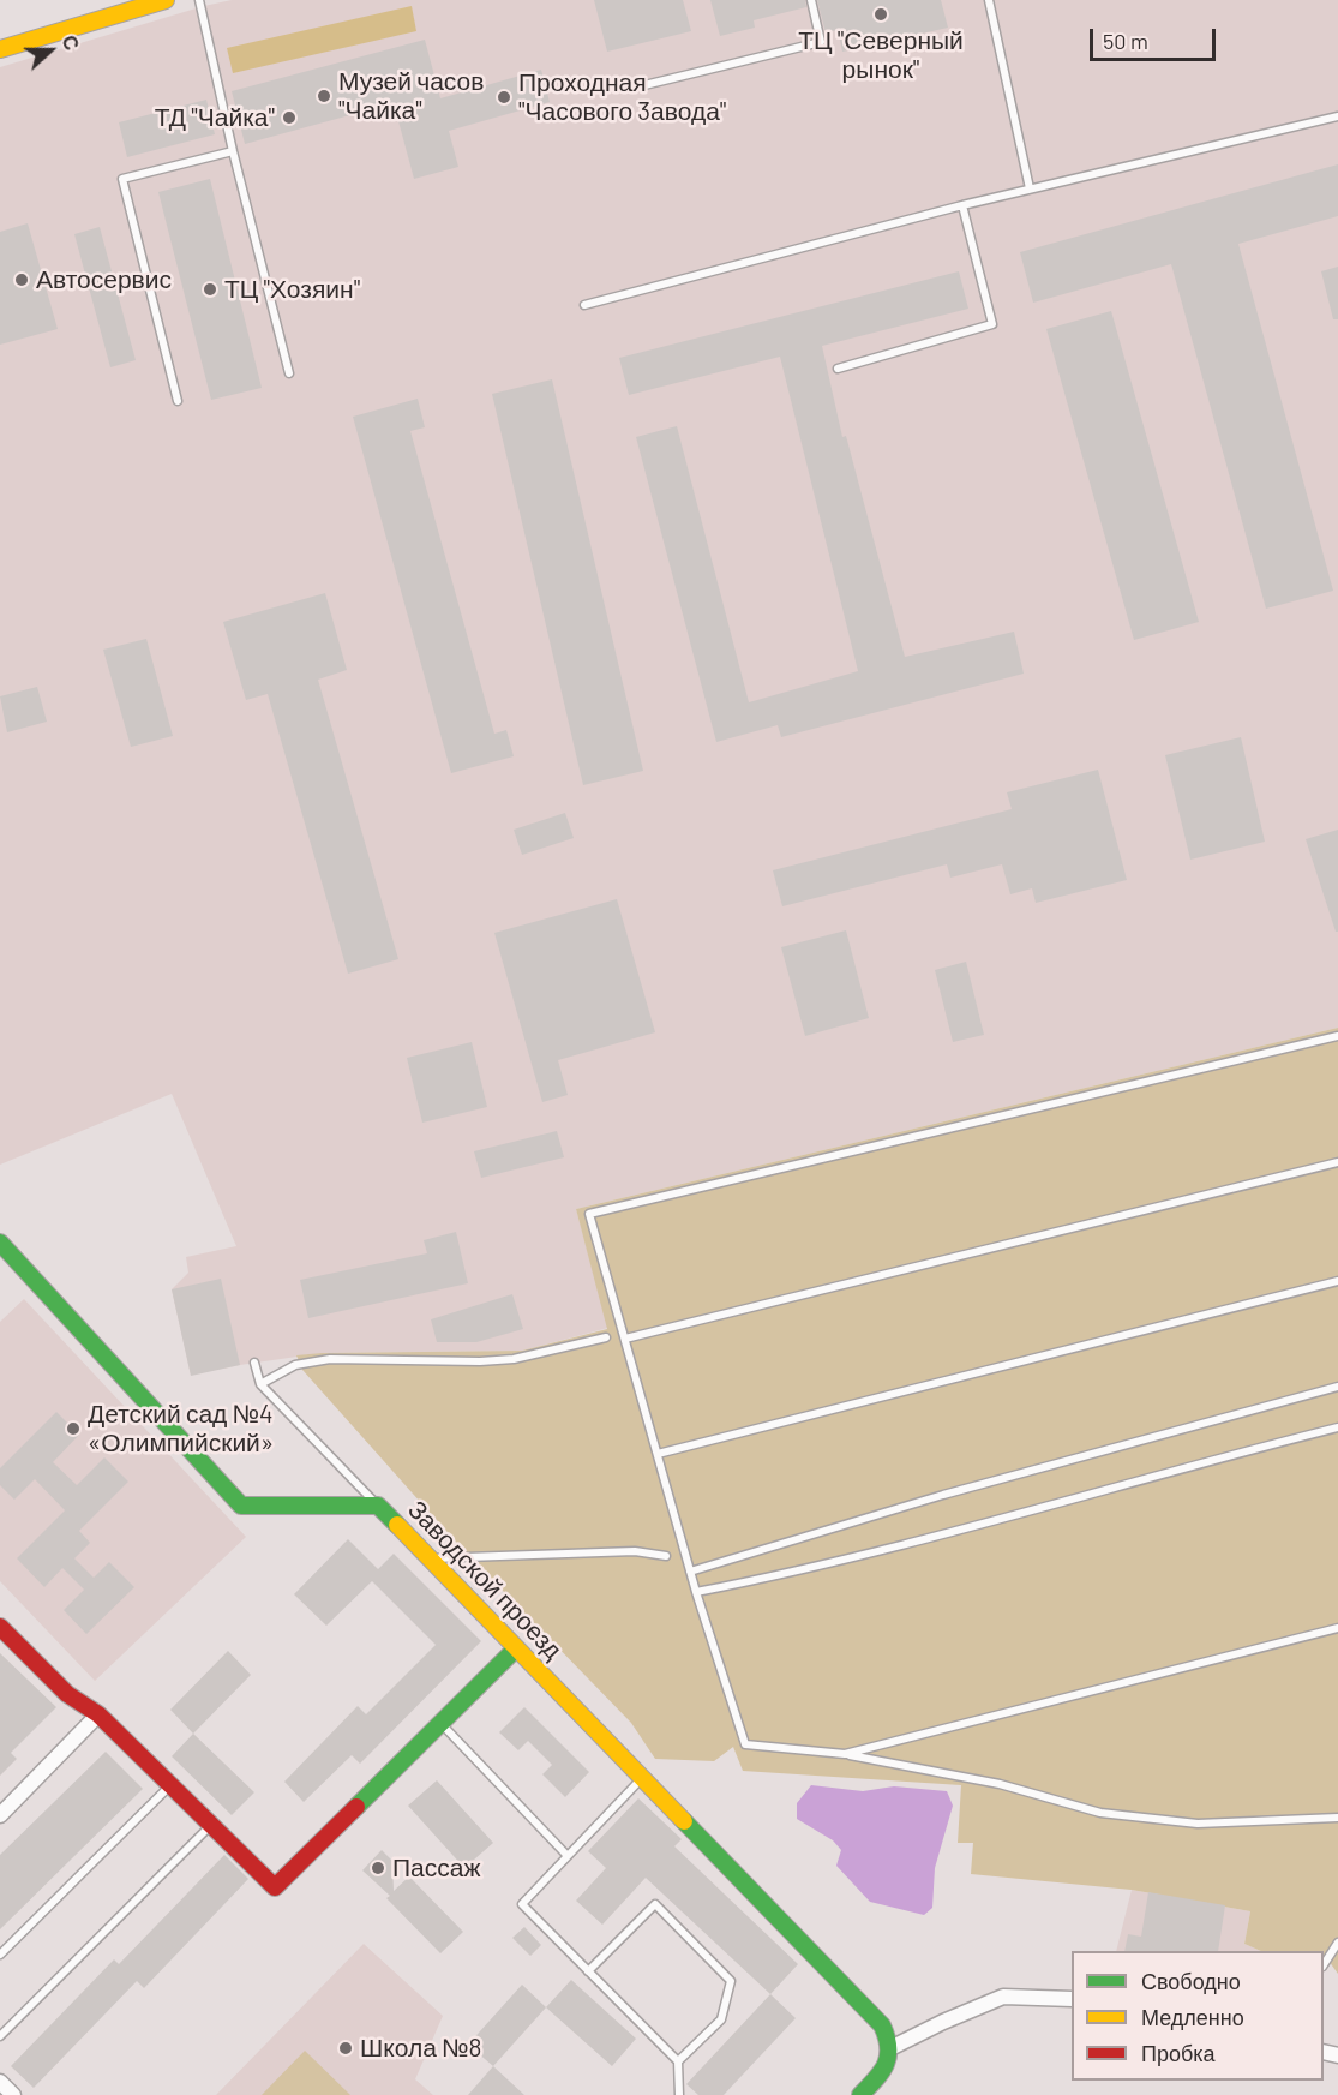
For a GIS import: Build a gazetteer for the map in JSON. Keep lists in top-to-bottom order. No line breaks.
{"streets":{"street":["Заводской проезд"]},"places":["ТЦ \"Северный рынок\"","Музей часов \"Чайка\"","Проходная \"Часового 3авода\"","ТД \"Чайка\"","Автосервис","ТЦ \"Хозяин\"","Детский сад №4 «Олимпийский»","Пассаж","Школа №8"],"legend":["Свободно","Медленно","Пробка"],"scale_bar":"50 m","north":"right"}
